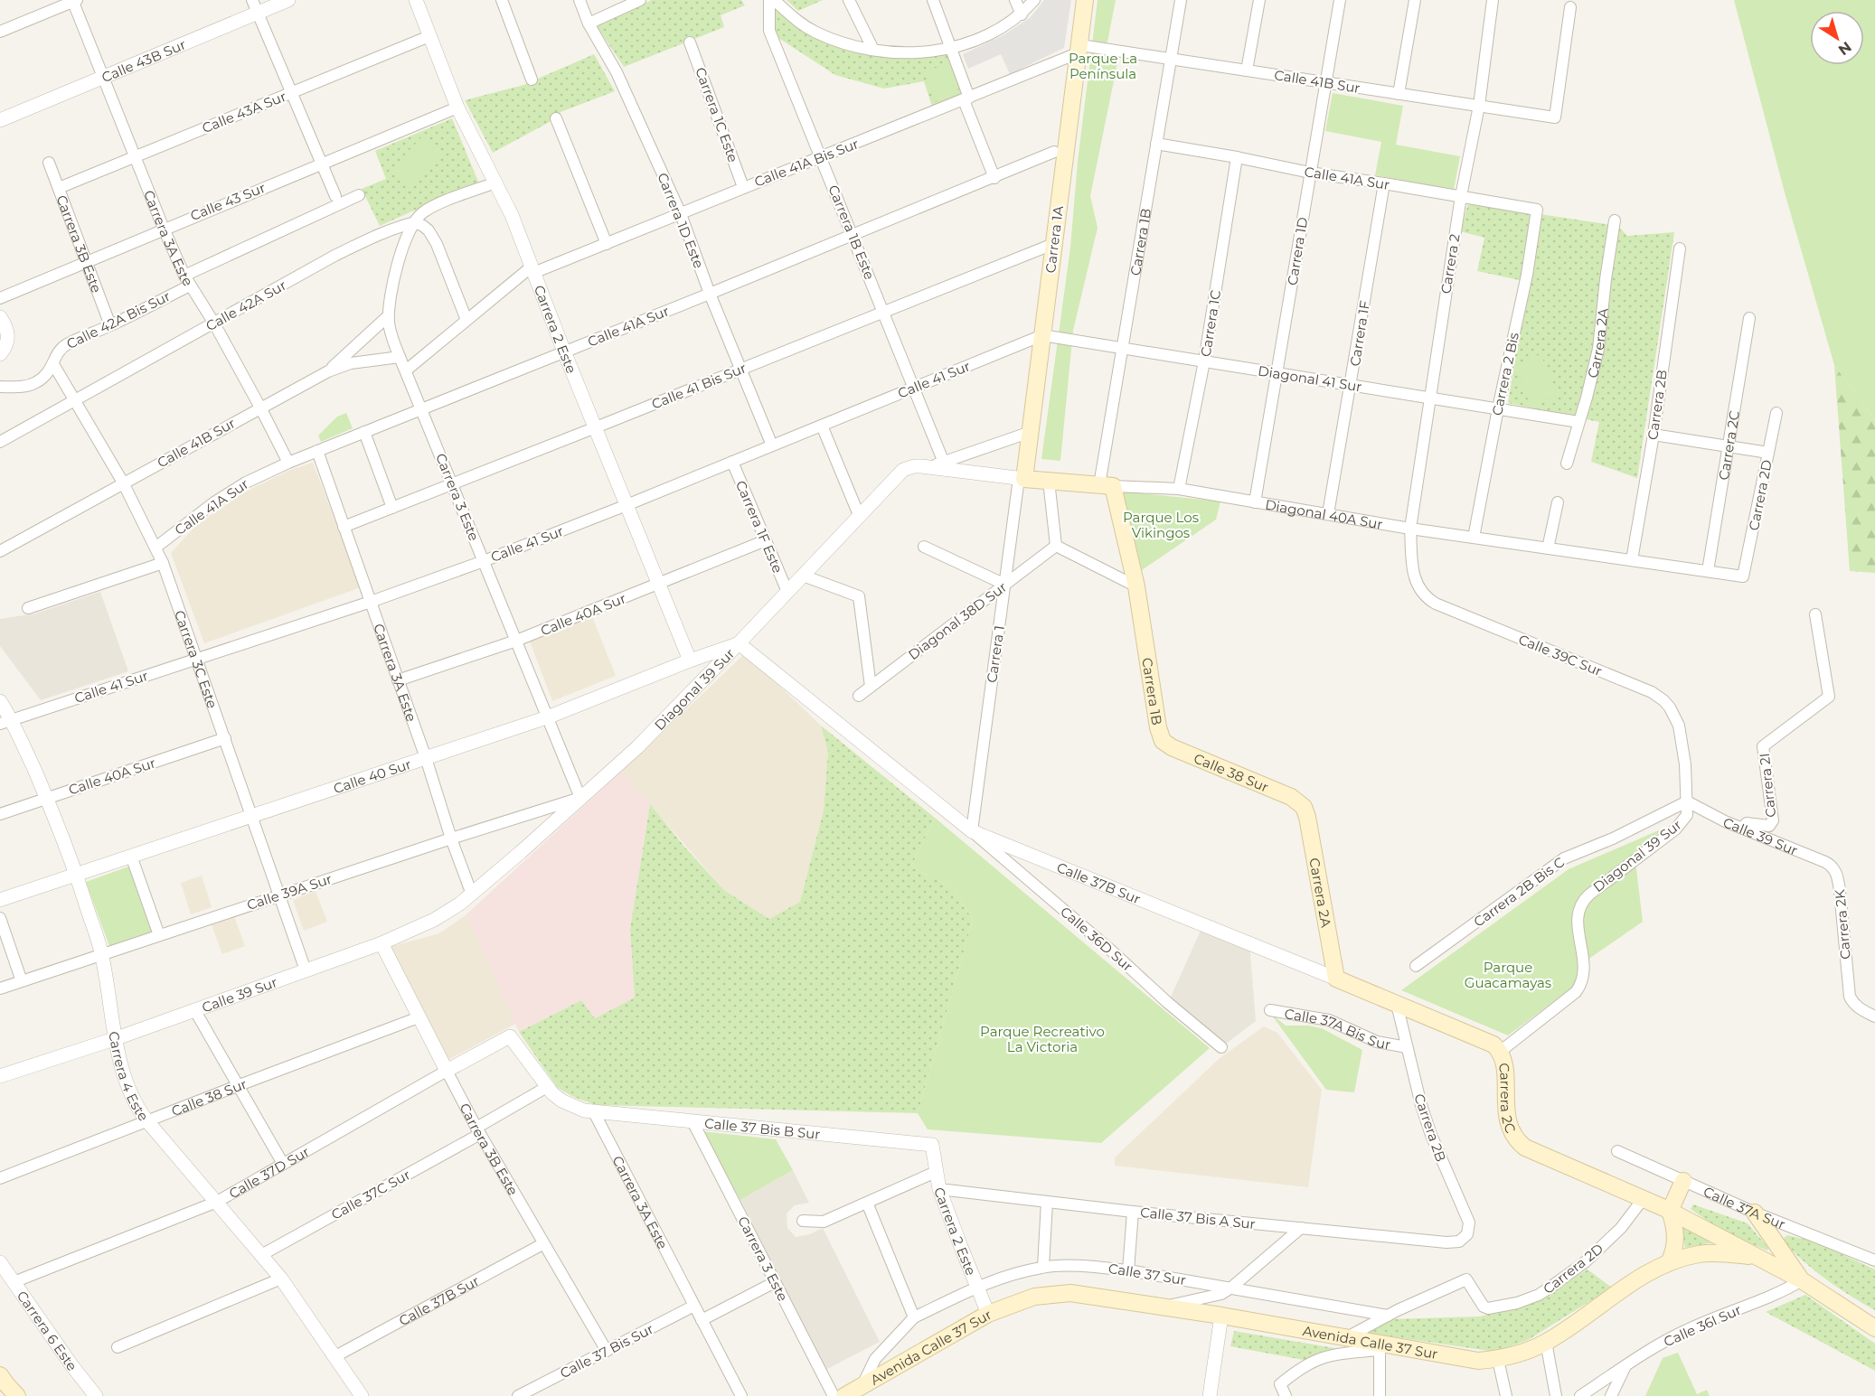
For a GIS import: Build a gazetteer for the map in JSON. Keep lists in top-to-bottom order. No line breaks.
{"streets":{"main road":["Carrera 1A","Carrera 1B","Carrera 2A","Carrera 2C","Diagonal 40A Sur","Calle 38 Sur","Calle 37B Sur","Avenida Calle 37 Sur"],"street":["Calle 43B Sur","Calle 41B Sur","Calle 43A Sur","Carrera 1C Este","Calle 41A Bis Sur","Calle 41A Sur","Calle 43 Sur","Carrera 1D Este","Carrera 1B Este","Carrera 3A Este","Carrera 3B Este","Carrera 1D","Carrera 2","Calle 42A Sur","Calle 42A Bis Sur","Carrera 1C","Carrera 2 Este","Carrera 1F","Carrera 2 Bis","Diagonal 41 Sur","Calle 41 Sur","Calle 41 Bis Sur","Carrera 2B","Carrera 2D","Carrera 3 Este","Carrera 1F Este","Calle 40A Sur","Diagonal 38D Sur","Carrera 1","Calle 39C Sur","Carrera 3C Este","Diagonal 39 Sur","Calle 40 Sur","Carrera 2I","Calle 39 Sur","Calle 39A Sur","Carrera 2B Bis C","Carrera 2K","Calle 36D Sur","Calle 37A Bis Sur","Carrera 4 Este","Calle 37 Bis B Sur","Calle 37D Sur","Calle 37C Sur","Calle 37A Sur","Calle 37 Bis A Sur","Calle 37 Sur","Calle 36I Sur","Carrera 6 Este","Calle 37 Bis Sur"]},"crossings":[["Calle 43B Sur","Carrera 3A Este"],["Calle 41B Sur","Calle 41A Bis Sur"],["Calle 41B Sur","Carrera 3A Este"],["Calle 41B Sur","Carrera 1A"],["Calle 41B Sur","Carrera 1B"],["Calle 41B Sur","Carrera 1D"],["Calle 41B Sur","Carrera 2"],["Calle 41B Sur","Carrera 3 Este"],["Calle 41B Sur","Carrera 3C Este"],["Calle 43A Sur","Carrera 3A Este"],["Calle 43A Sur","Carrera 3B Este"],["Calle 43A Sur","Carrera 2 Este"],["Carrera 1C Este","Calle 41A Bis Sur"],["Calle 41A Bis Sur","Carrera 1D Este"],["Calle 41A Bis Sur","Carrera 1B Este"],["Calle 41A Bis Sur","Carrera 1A"],["Calle 41A Bis Sur","Carrera 2 Este"],["Calle 41A Bis Sur","Carrera 3 Este"],["Calle 41A Sur","Carrera 1D Este"],["Calle 41A Sur","Carrera 1B Este"],["Calle 41A Sur","Carrera 3A Este"],["Calle 41A Sur","Carrera 1B"],["Calle 41A Sur","Carrera 1D"],["Calle 41A Sur","Carrera 2"],["Calle 41A Sur","Carrera 1C"],["Calle 41A Sur","Carrera 2 Este"],["Calle 41A Sur","Carrera 1F"],["Calle 41A Sur","Carrera 2 Bis"],["Calle 41A Sur","Carrera 3 Este"],["Calle 41A Sur","Carrera 3C Este"],["Calle 43 Sur","Carrera 3A Este"],["Calle 43 Sur","Carrera 3B Este"],["Calle 43 Sur","Carrera 2 Este"],["Carrera 1D Este","Calle 41 Sur"],["Carrera 1D Este","Calle 41 Bis Sur"],["Carrera 1B Este","Calle 41 Sur"],["Carrera 1B Este","Calle 41 Bis Sur"],["Carrera 3A Este","Calle 42A Sur"],["Carrera 3A Este","Calle 42A Bis Sur"],["Carrera 3A Este","Calle 41 Sur"],["Carrera 3A Este","Calle 41 Bis Sur"],["Carrera 3A Este","Calle 40A Sur"],["Carrera 3A Este","Diagonal 39 Sur"],["Carrera 3A Este","Calle 40 Sur"],["Carrera 3A Este","Calle 39 Sur"],["Carrera 3A Este","Calle 39A Sur"],["Carrera 3A Este","Calle 37 Bis B Sur"],["Carrera 3A Este","Calle 37 Bis Sur"],["Carrera 1A","Diagonal 41 Sur"],["Carrera 1A","Calle 41 Sur"],["Carrera 1A","Calle 41 Bis Sur"],["Carrera 1A","Diagonal 40A Sur"],["Carrera 1A","Carrera 1"],["Carrera 1B","Diagonal 41 Sur"],["Carrera 1B","Diagonal 40A Sur"],["Carrera 1B","Calle 38 Sur"],["Carrera 3B Este","Calle 42A Bis Sur"],["Carrera 3B Este","Calle 38 Sur"],["Carrera 3B Este","Calle 39 Sur"],["Carrera 3B Este","Calle 37B Sur"],["Carrera 3B Este","Calle 37D Sur"],["Carrera 3B Este","Calle 37C Sur"],["Carrera 3B Este","Calle 37 Bis Sur"],["Carrera 1D","Diagonal 41 Sur"],["Carrera 1D","Diagonal 40A Sur"],["Carrera 2","Diagonal 41 Sur"],["Carrera 2","Diagonal 40A Sur"],["Carrera 2","Calle 39C Sur"],["Calle 42A Sur","Carrera 2 Este"],["Calle 42A Sur","Carrera 3C Este"],["Calle 42A Bis Sur","Carrera 3C Este"],["Carrera 1C","Diagonal 41 Sur"],["Carrera 1C","Diagonal 40A Sur"],["Carrera 2 Este","Calle 41 Sur"],["Carrera 2 Este","Calle 41 Bis Sur"],["Carrera 2 Este","Calle 40A Sur"],["Carrera 2 Este","Calle 40 Sur"],["Carrera 2 Este","Calle 37 Bis B Sur"],["Carrera 2 Este","Calle 37 Bis A Sur"],["Carrera 2 Este","Calle 37 Sur"],["Carrera 2 Este","Avenida Calle 37 Sur"],["Carrera 1F","Diagonal 41 Sur"],["Carrera 1F","Diagonal 40A Sur"],["Carrera 2A","Diagonal 41 Sur"],["Carrera 2A","Calle 38 Sur"],["Carrera 2A","Calle 37B Sur"],["Carrera 2 Bis","Diagonal 41 Sur"],["Carrera 2 Bis","Diagonal 40A Sur"],["Diagonal 41 Sur","Calle 41 Sur"],["Calle 41 Sur","Carrera 3 Este"],["Calle 41 Sur","Carrera 1F Este"],["Calle 41 Sur","Carrera 3C Este"],["Calle 41 Sur","Carrera 4 Este"],["Calle 41 Bis Sur","Carrera 3 Este"],["Carrera 2B","Diagonal 40A Sur"],["Carrera 2B","Calle 37B Sur"],["Carrera 2B","Calle 37A Bis Sur"],["Carrera 2B","Calle 37 Bis A Sur"],["Carrera 2C","Carrera 2D"],["Carrera 2C","Diagonal 40A Sur"],["Carrera 2C","Diagonal 39 Sur"],["Carrera 2C","Calle 37B Sur"],["Carrera 2D","Diagonal 40A Sur"],["Carrera 2D","Calle 37 Sur"],["Carrera 3 Este","Calle 40A Sur"],["Carrera 3 Este","Diagonal 39 Sur"],["Carrera 3 Este","Calle 40 Sur"],["Carrera 3 Este","Calle 39A Sur"],["Carrera 3 Este","Calle 37 Bis B Sur"],["Diagonal 40A Sur","Carrera 1"],["Diagonal 40A Sur","Calle 39C Sur"],["Diagonal 40A Sur","Diagonal 39 Sur"],["Carrera 1F Este","Calle 40A Sur"],["Carrera 1F Este","Diagonal 39 Sur"],["Calle 40A Sur","Carrera 3C Este"],["Calle 40A Sur","Carrera 4 Este"],["Diagonal 38D Sur","Carrera 1"],["Carrera 1","Calle 37B Sur"],["Carrera 1","Calle 36D Sur"],["Calle 39C Sur","Diagonal 39 Sur"],["Calle 39C Sur","Calle 39 Sur"],["Calle 39C Sur","Carrera 2B Bis C"],["Carrera 3C Este","Calle 40 Sur"],["Carrera 3C Este","Calle 39 Sur"],["Carrera 3C Este","Calle 39A Sur"],["Diagonal 39 Sur","Calle 40 Sur"],["Diagonal 39 Sur","Calle 39 Sur"],["Diagonal 39 Sur","Calle 37B Sur"],["Diagonal 39 Sur","Calle 39A Sur"],["Diagonal 39 Sur","Carrera 2B Bis C"],["Calle 38 Sur","Carrera 4 Este"],["Calle 40 Sur","Calle 37B Sur"],["Calle 40 Sur","Carrera 4 Este"],["Carrera 2I","Calle 39 Sur"],["Calle 39 Sur","Carrera 2B Bis C"],["Calle 39 Sur","Carrera 2K"],["Calle 39 Sur","Carrera 4 Este"],["Calle 37B Sur","Calle 36D Sur"],["Calle 37B Sur","Carrera 4 Este"],["Calle 39A Sur","Carrera 4 Este"],["Carrera 4 Este","Calle 37D Sur"],["Carrera 4 Este","Calle 37C Sur"],["Calle 37D Sur","Calle 37C Sur"],["Calle 37D Sur","Carrera 6 Este"],["Calle 36I Sur","Avenida Calle 37 Sur"]],"parks":["Parque La Península","Parque Los Vikingos","Parque Guacamayas","Parque Recreativo La Victoria"],"north":"bottom right"}
